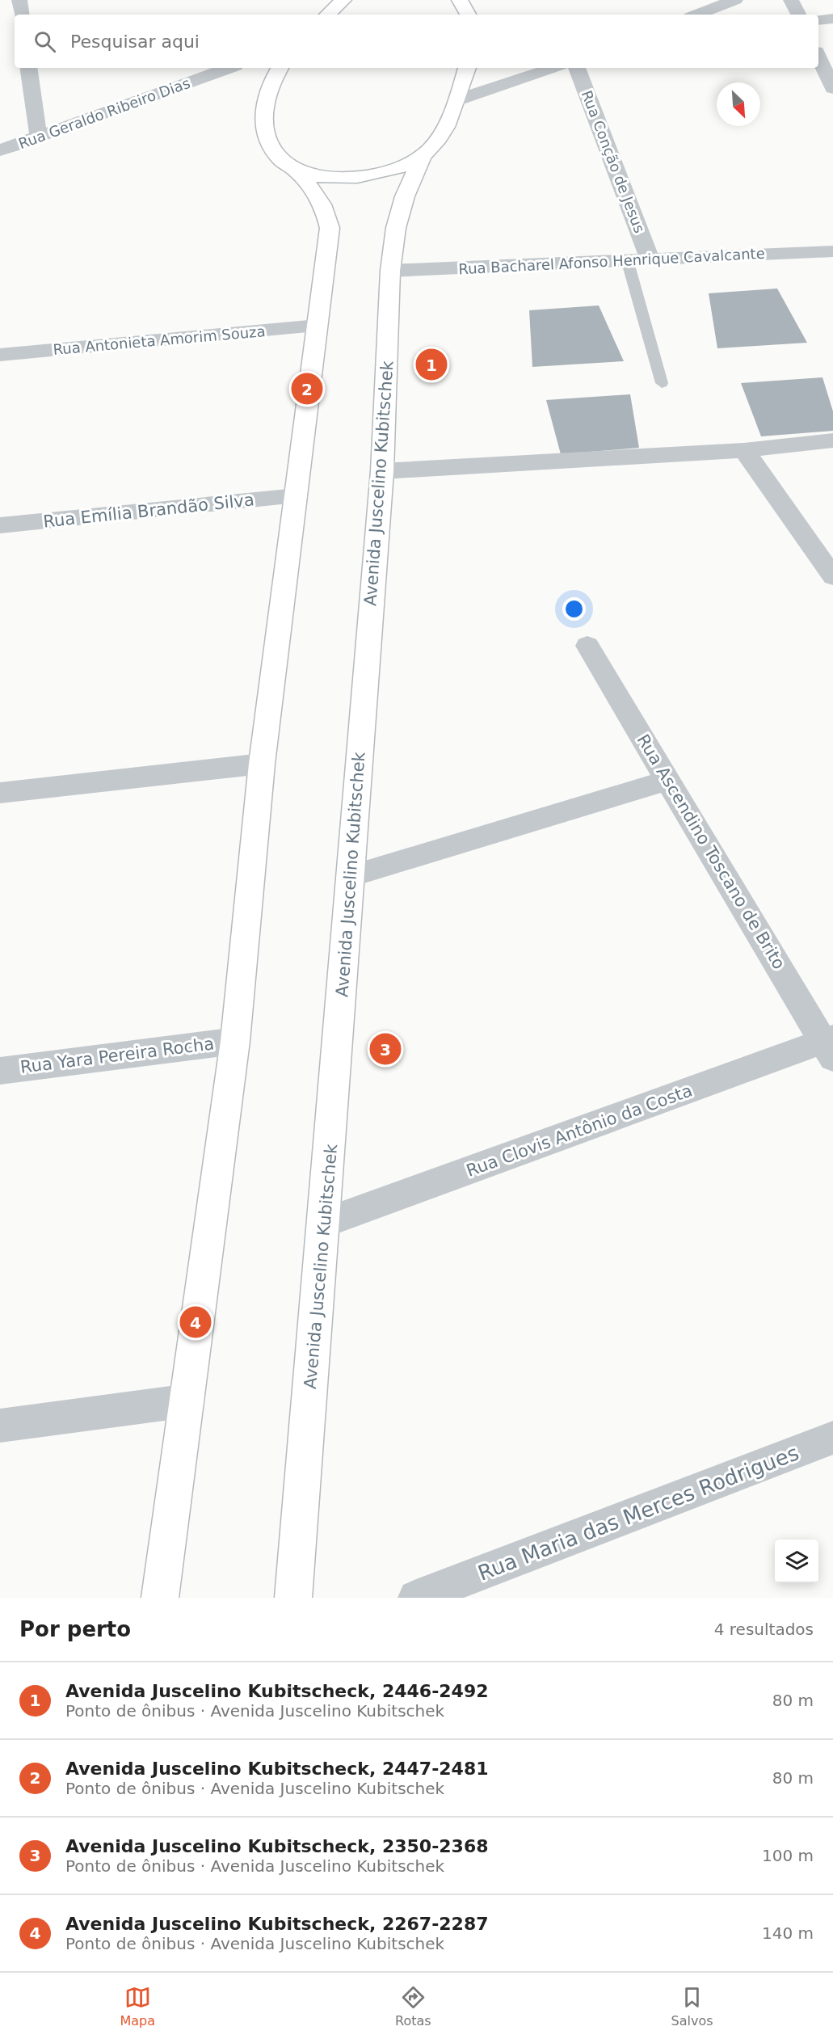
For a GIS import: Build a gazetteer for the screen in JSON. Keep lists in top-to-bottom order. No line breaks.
{"streets":{"main road":["Avenida Juscelino Kubitschek"],"street":["Rua Geraldo Ribeiro Dias","Rua Conção de Jesus","Rua Bacharel Afonso Henrique Cavalcante","Rua Antonieta Amorim Souza","Rua Emília Brandão Silva","Rua Ascendino Toscano de Brito","Rua Yara Pereira Rocha","Rua Clovis Antônio da Costa","Rua Maria das Merces Rodrigues"]},"crossings":[["Rua Conção de Jesus","Rua Bacharel Afonso Henrique Cavalcante"],["Rua Bacharel Afonso Henrique Cavalcante","Avenida Juscelino Kubitschek"],["Avenida Juscelino Kubitschek","Rua Clovis Antônio da Costa"],["Rua Ascendino Toscano de Brito","Rua Clovis Antônio da Costa"]],"north":"bottom right","page":{"search":"Pesquisar aqui","pins":["1","2","3","4"],"heading":["Por perto","4 resultados"],"list":[{"mark":"1","name":"Avenida Juscelino Kubitscheck, 2446-2492","note":"Ponto de ônibus · Avenida Juscelino Kubitschek","value":"80 m"},{"mark":"2","name":"Avenida Juscelino Kubitscheck, 2447-2481","note":"Ponto de ônibus · Avenida Juscelino Kubitschek","value":"80 m"},{"mark":"3","name":"Avenida Juscelino Kubitscheck, 2350-2368","note":"Ponto de ônibus · Avenida Juscelino Kubitschek","value":"100 m"},{"mark":"4","name":"Avenida Juscelino Kubitscheck, 2267-2287","note":"Ponto de ônibus · Avenida Juscelino Kubitschek","value":"140 m"}],"nav":["Mapa","Rotas","Salvos"]}}
